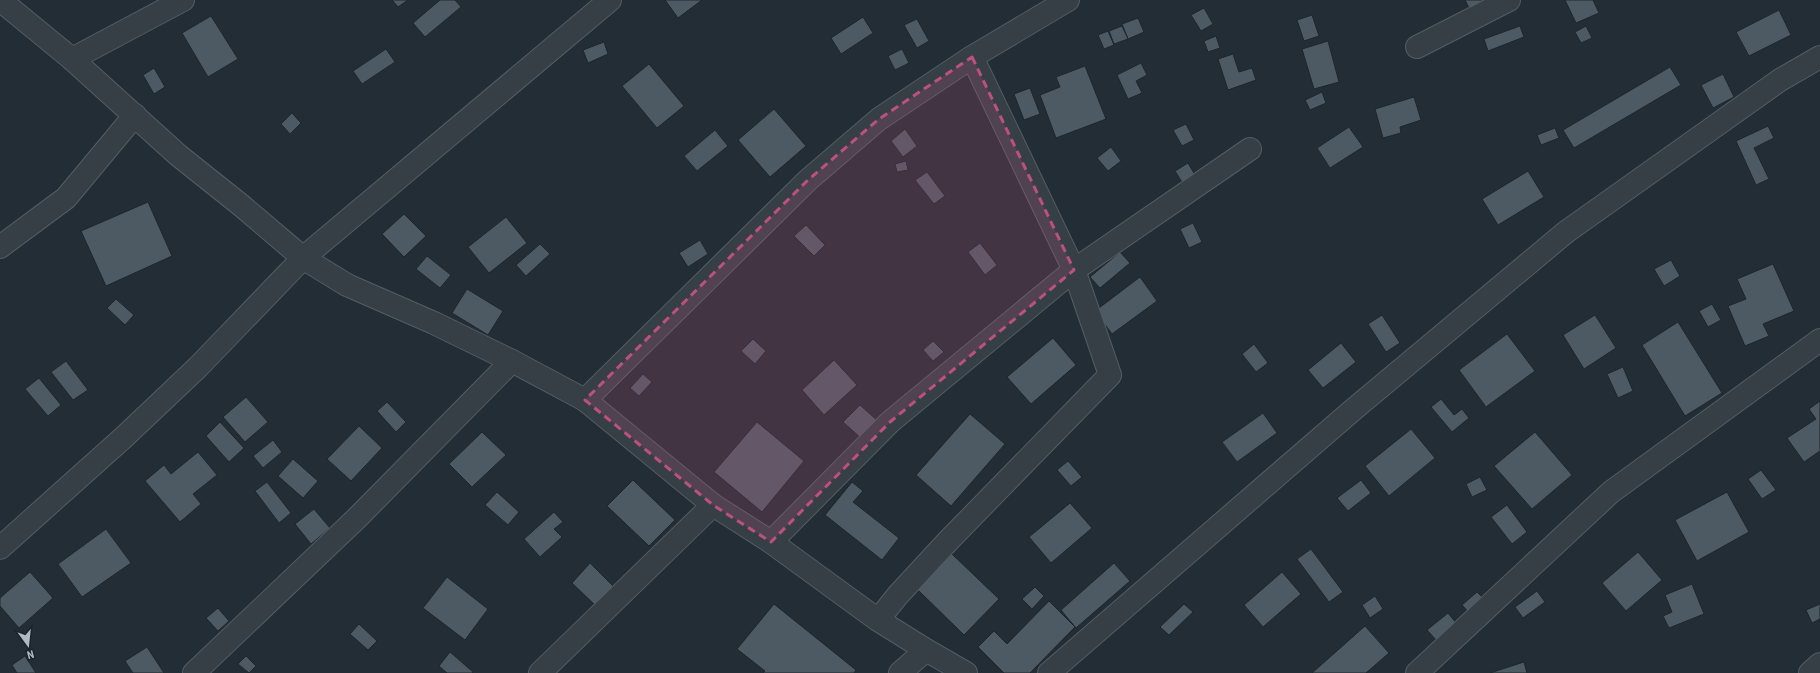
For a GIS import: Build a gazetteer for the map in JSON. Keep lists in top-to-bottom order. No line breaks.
{"north":"bottom"}
